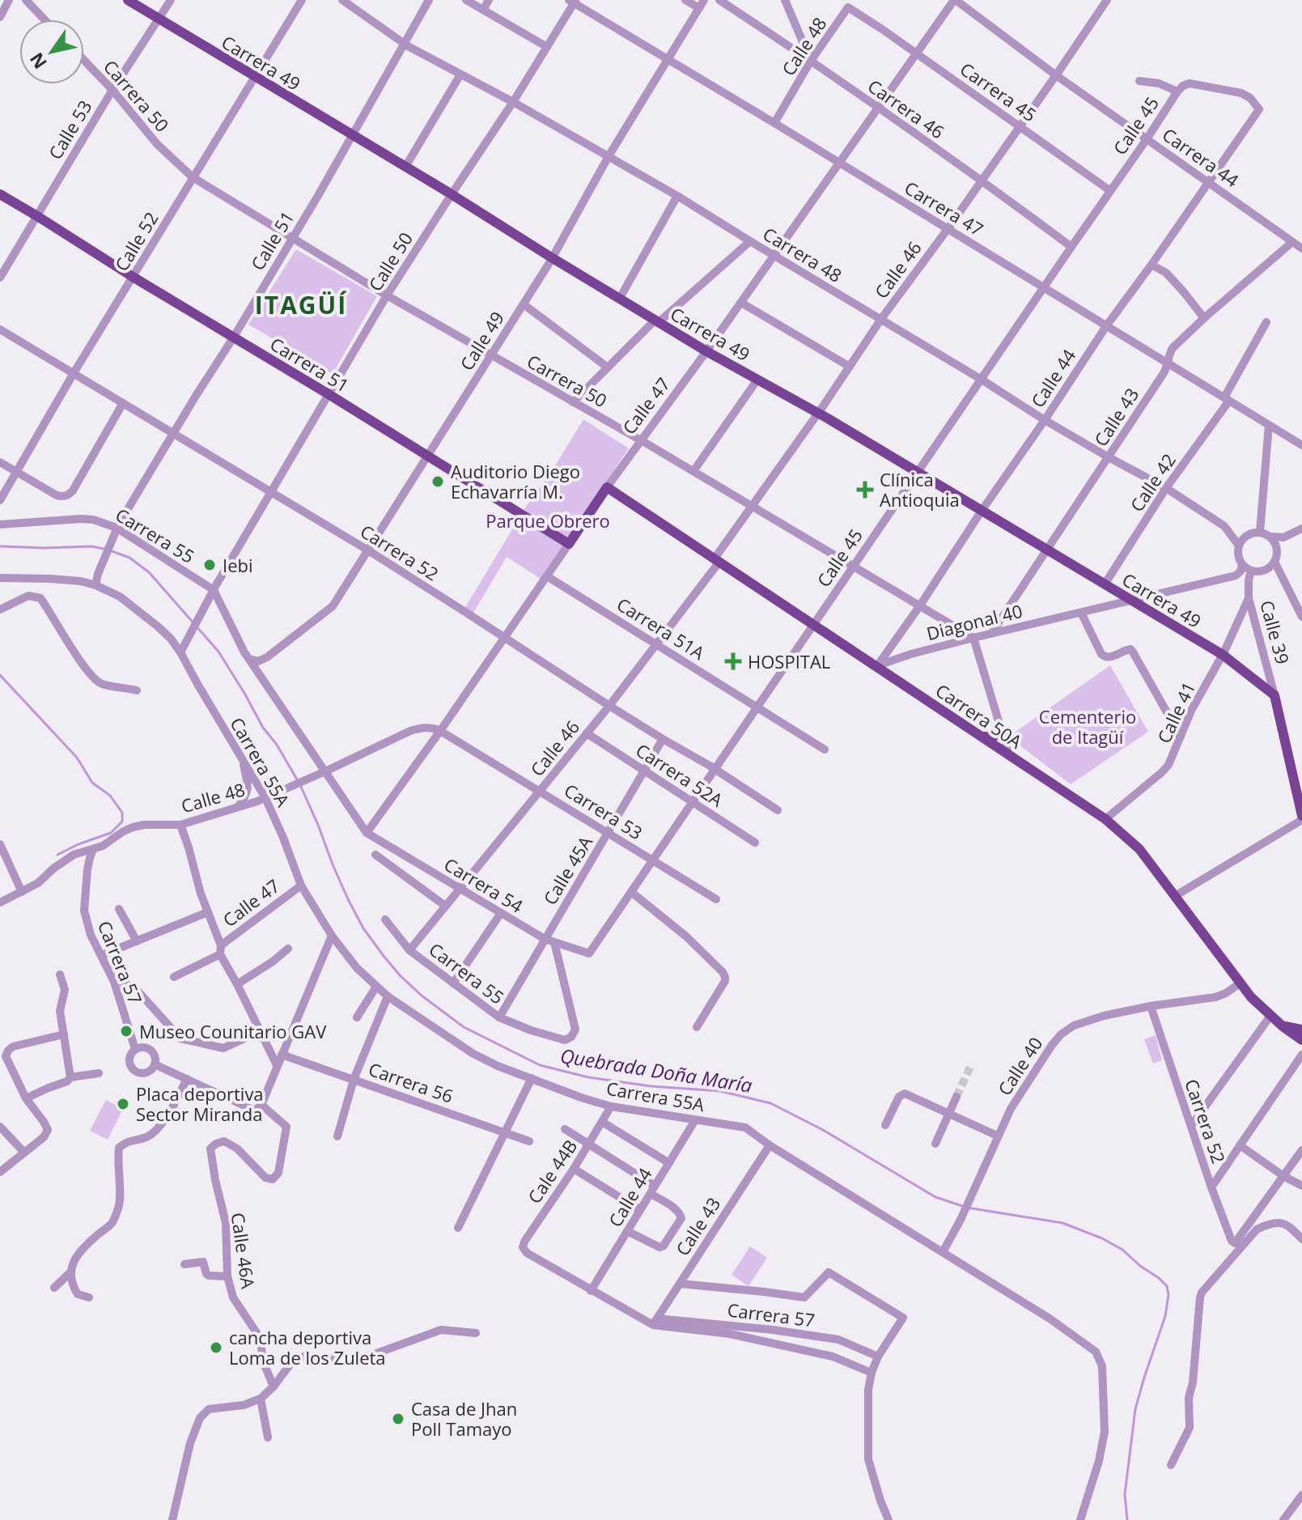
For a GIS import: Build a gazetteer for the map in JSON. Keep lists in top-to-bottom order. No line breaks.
{"streets":{"main road":["Carrera 49","Carrera 51","Calle 47","Calle 39","Carrera 50A"],"street":["Calle 48","Carrera 45","Carrera 50","Carrera 46","Calle 45","Calle 53","Carrera 44","Carrera 47","Calle 51","Calle 52","Carrera 48","Calle 50","Calle 46","Calle 49","Calle 44","Calle 43","Calle 42","Carrera 55","Carrera 52","Diagonal 40","Carrera 51A","Calle 41","Carrera 55A","Carrera 52A","Carrera 53","Calle 45A","Carrera 54","Carrera 57","Calle 40","Carrera 56","Cale 44B","Calle 46A"]},"crossings":[["Calle 48","Carrera 45"],["Calle 48","Carrera 46"],["Calle 48","Carrera 47"],["Calle 48","Calle 47"],["Calle 48","Carrera 55A"],["Calle 48","Carrera 53"],["Calle 48","Carrera 57"],["Carrera 49","Calle 45"],["Carrera 49","Calle 53"],["Carrera 49","Calle 51"],["Carrera 49","Calle 52"],["Carrera 49","Calle 50"],["Carrera 49","Calle 46"],["Carrera 49","Calle 49"],["Carrera 49","Calle 44"],["Carrera 49","Calle 47"],["Carrera 49","Calle 43"],["Carrera 49","Calle 42"],["Carrera 49","Diagonal 40"],["Carrera 49","Calle 39"],["Carrera 49","Calle 41"],["Carrera 45","Calle 45"],["Carrera 45","Calle 46"],["Carrera 45","Calle 47"],["Carrera 50","Calle 45"],["Carrera 50","Calle 53"],["Carrera 50","Calle 51"],["Carrera 50","Calle 52"],["Carrera 50","Calle 50"],["Carrera 50","Calle 46"],["Carrera 50","Calle 49"],["Carrera 50","Calle 44"],["Carrera 50","Calle 47"],["Carrera 50","Diagonal 40"],["Carrera 46","Calle 45"],["Carrera 46","Calle 46"],["Carrera 46","Calle 47"],["Calle 45","Carrera 44"],["Calle 45","Carrera 47"],["Calle 45","Carrera 48"],["Calle 45","Calle 44"],["Calle 45","Carrera 52"],["Calle 45","Carrera 51A"],["Calle 45","Carrera 50A"],["Calle 45","Carrera 52A"],["Calle 45","Carrera 53"],["Calle 45","Carrera 54"],["Calle 53","Carrera 51"],["Carrera 44","Calle 46"],["Carrera 44","Calle 44"],["Carrera 44","Calle 47"],["Carrera 44","Calle 43"],["Carrera 47","Calle 50"],["Carrera 47","Calle 46"],["Carrera 47","Calle 49"],["Carrera 47","Calle 44"],["Carrera 47","Calle 47"],["Carrera 47","Calle 43"],["Carrera 47","Calle 42"],["Calle 51","Carrera 48"],["Calle 51","Carrera 51"],["Calle 51","Carrera 55"],["Calle 51","Carrera 52"],["Calle 51","Carrera 55A"],["Calle 52","Carrera 51"],["Calle 52","Carrera 52"],["Carrera 48","Calle 50"],["Carrera 48","Calle 46"],["Carrera 48","Calle 49"],["Carrera 48","Calle 44"],["Carrera 48","Calle 47"],["Carrera 48","Calle 43"],["Carrera 48","Calle 42"],["Carrera 48","Diagonal 40"],["Carrera 48","Calle 39"],["Calle 50","Carrera 51"],["Calle 50","Carrera 55"],["Calle 50","Carrera 52"],["Calle 50","Carrera 55A"],["Calle 46","Carrera 55"],["Calle 46","Carrera 52"],["Calle 46","Carrera 51A"],["Calle 46","Carrera 50A"],["Calle 46","Carrera 52A"],["Calle 46","Carrera 53"],["Calle 46","Carrera 54"],["Calle 49","Carrera 51"],["Calle 49","Carrera 52"],["Carrera 51","Calle 47"],["Calle 44","Diagonal 40"],["Calle 44","Carrera 50A"],["Calle 44","Carrera 55A"],["Calle 44","Cale 44B"],["Calle 47","Carrera 52"],["Calle 47","Carrera 51A"],["Calle 47","Carrera 50A"],["Calle 47","Carrera 55A"],["Calle 47","Carrera 53"],["Calle 47","Carrera 54"],["Calle 43","Diagonal 40"],["Calle 43","Carrera 55A"],["Calle 43","Carrera 57"],["Carrera 55","Calle 45A"],["Carrera 55","Carrera 54"],["Carrera 52","Calle 45A"],["Carrera 52","Calle 40"],["Diagonal 40","Calle 39"],["Diagonal 40","Carrera 50A"],["Calle 39","Calle 41"],["Calle 41","Carrera 50A"],["Carrera 50A","Calle 40"],["Carrera 55A","Calle 40"],["Carrera 55A","Cale 44B"],["Carrera 52A","Calle 45A"],["Carrera 53","Calle 45A"],["Calle 45A","Carrera 54"]],"districts":["ITAGÜÍ"],"water":["Quebrada Doña María"],"parks":["Parque Obrero","Cementerio de Itagüí"],"places":{"other":["Auditorio Diego Echavarría M.","Iebi","Museo Counitario GAV","Placa deportiva Sector Miranda","cancha deportiva Loma de los Zuleta","Casa de Jhan Poll Tamayo"],"health":["Clínica Antioquia","HOSPITAL"]},"north":"bottom left"}
